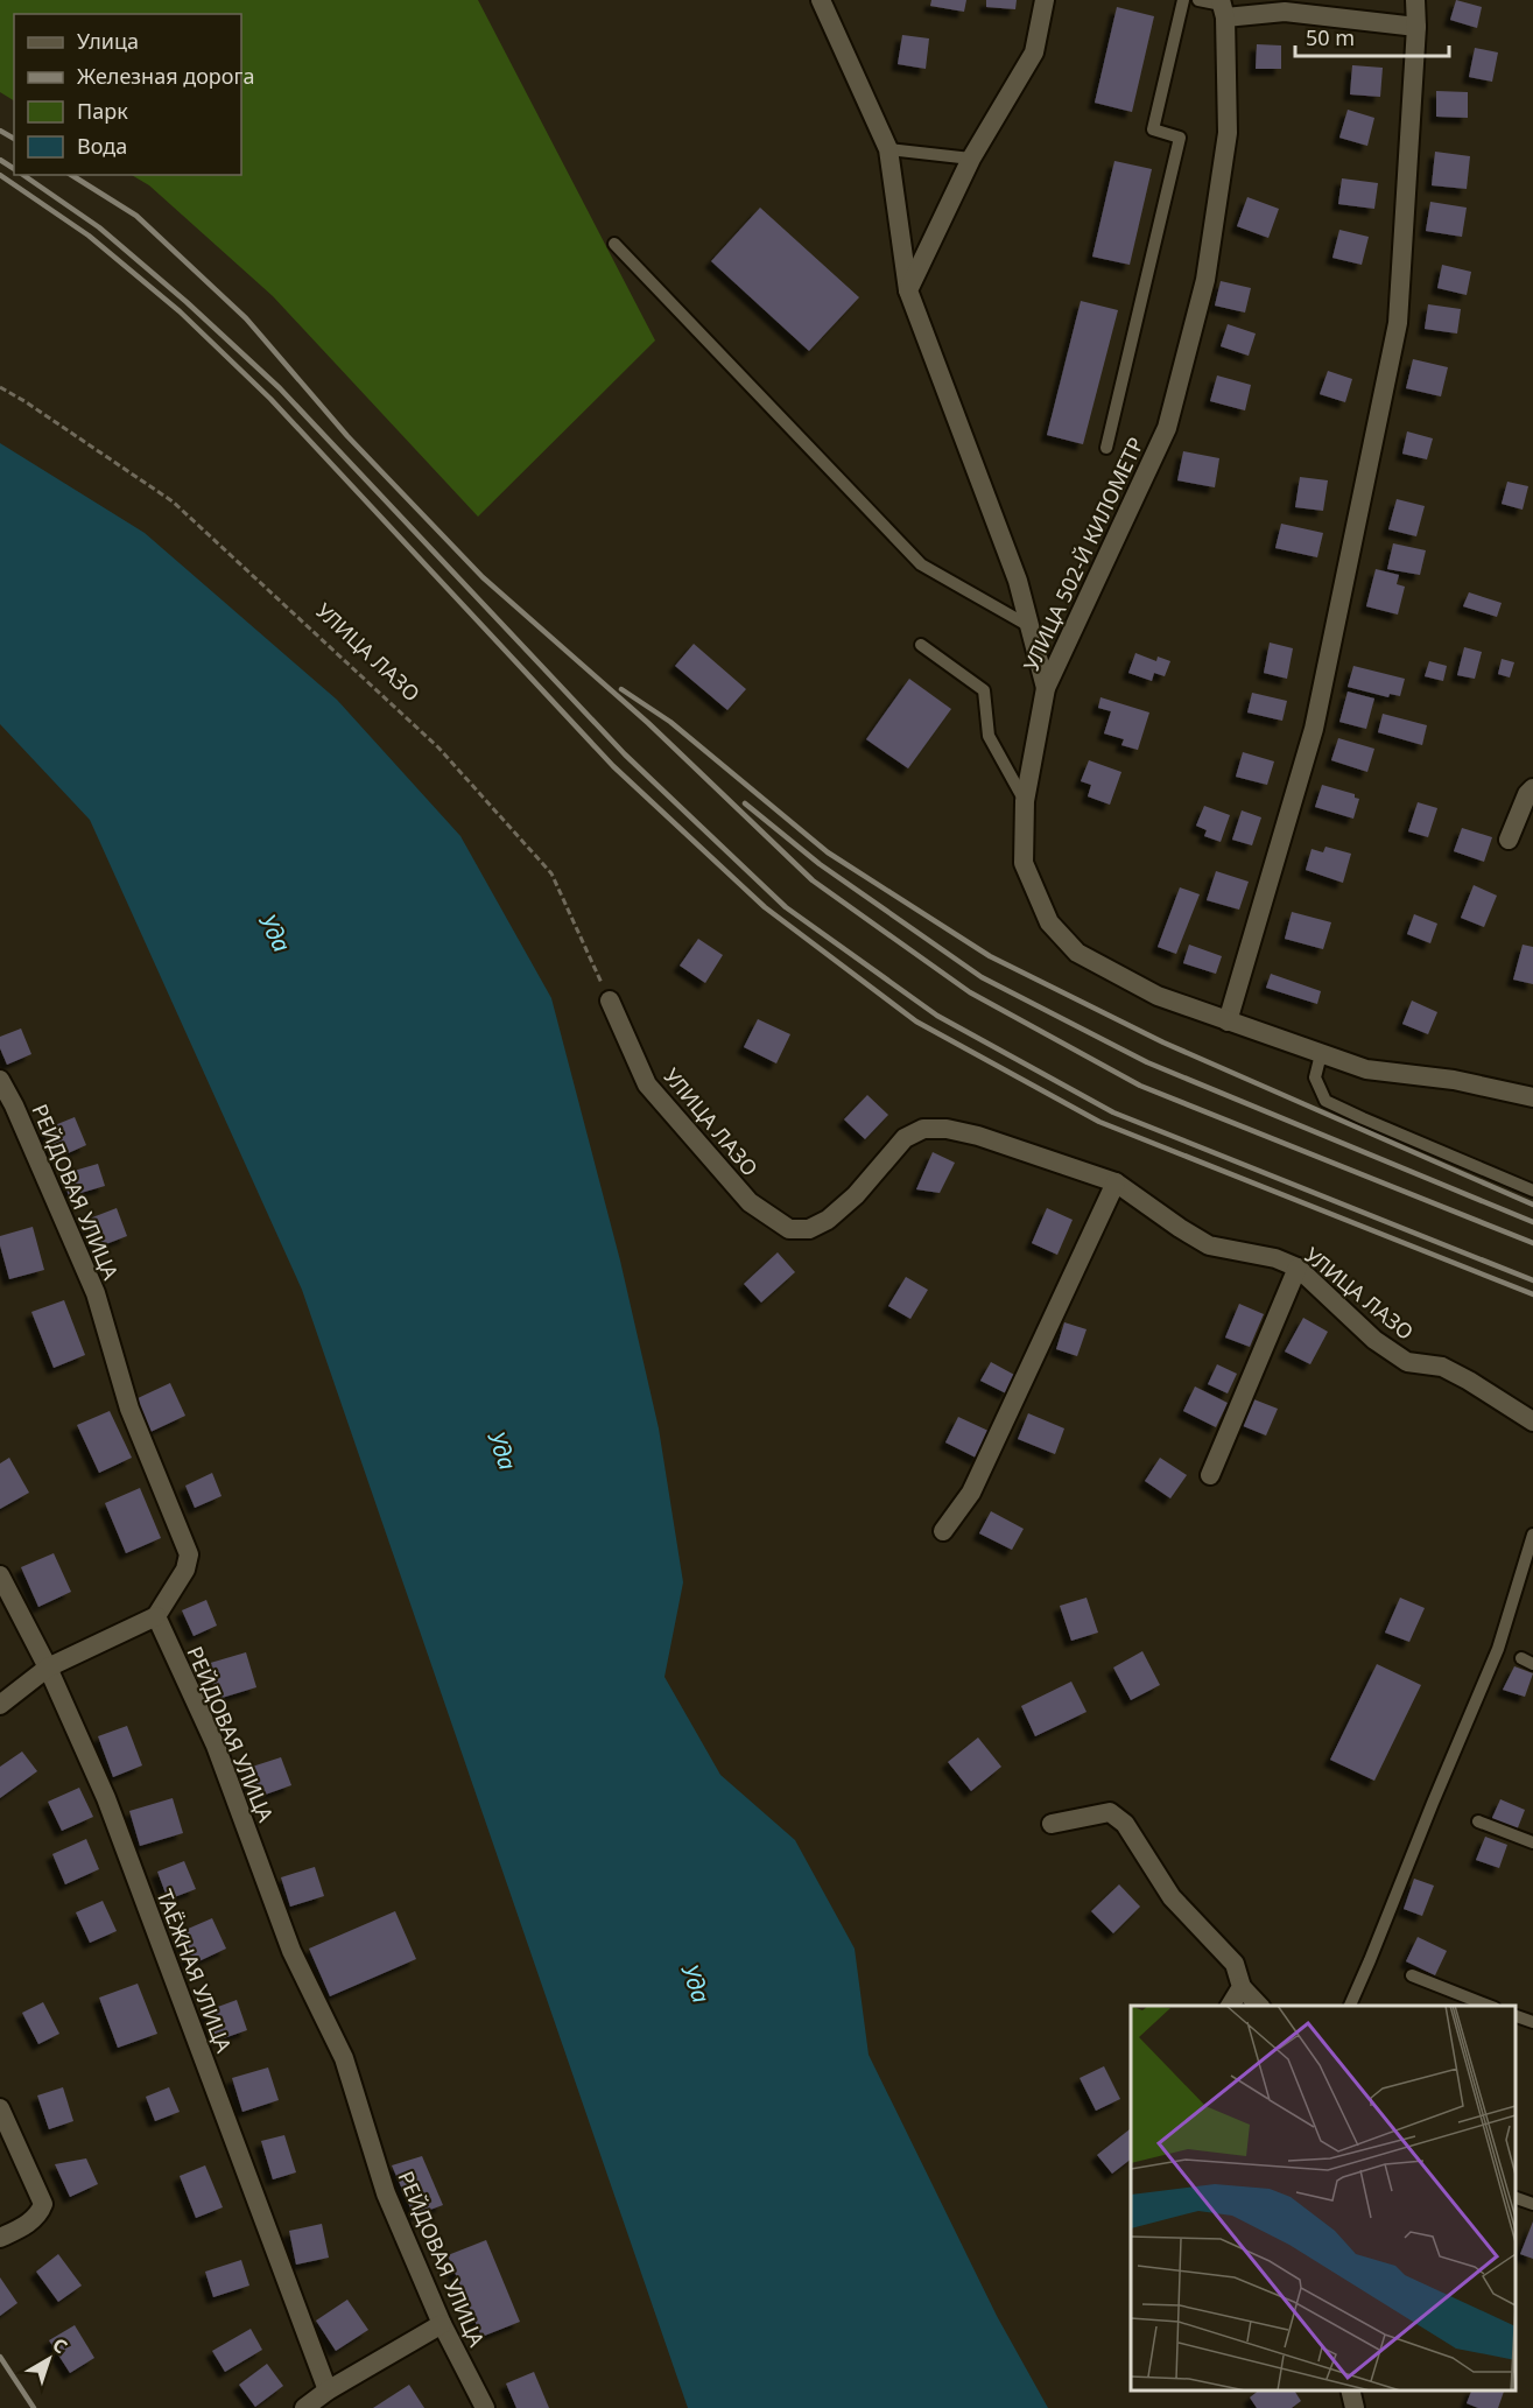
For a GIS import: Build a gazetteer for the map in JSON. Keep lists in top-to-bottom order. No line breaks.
{"streets":{"street":["УЛИЦА 502-Й КИЛОМЕТР","УЛИЦА ЛАЗО","РЕЙДОВАЯ УЛИЦА","ТАЁЖНАЯ УЛИЦА"]},"water":["Уда"],"legend":["Улица","Железная дорога","Парк","Вода"],"scale_bar":"50 m","north":"top right"}
